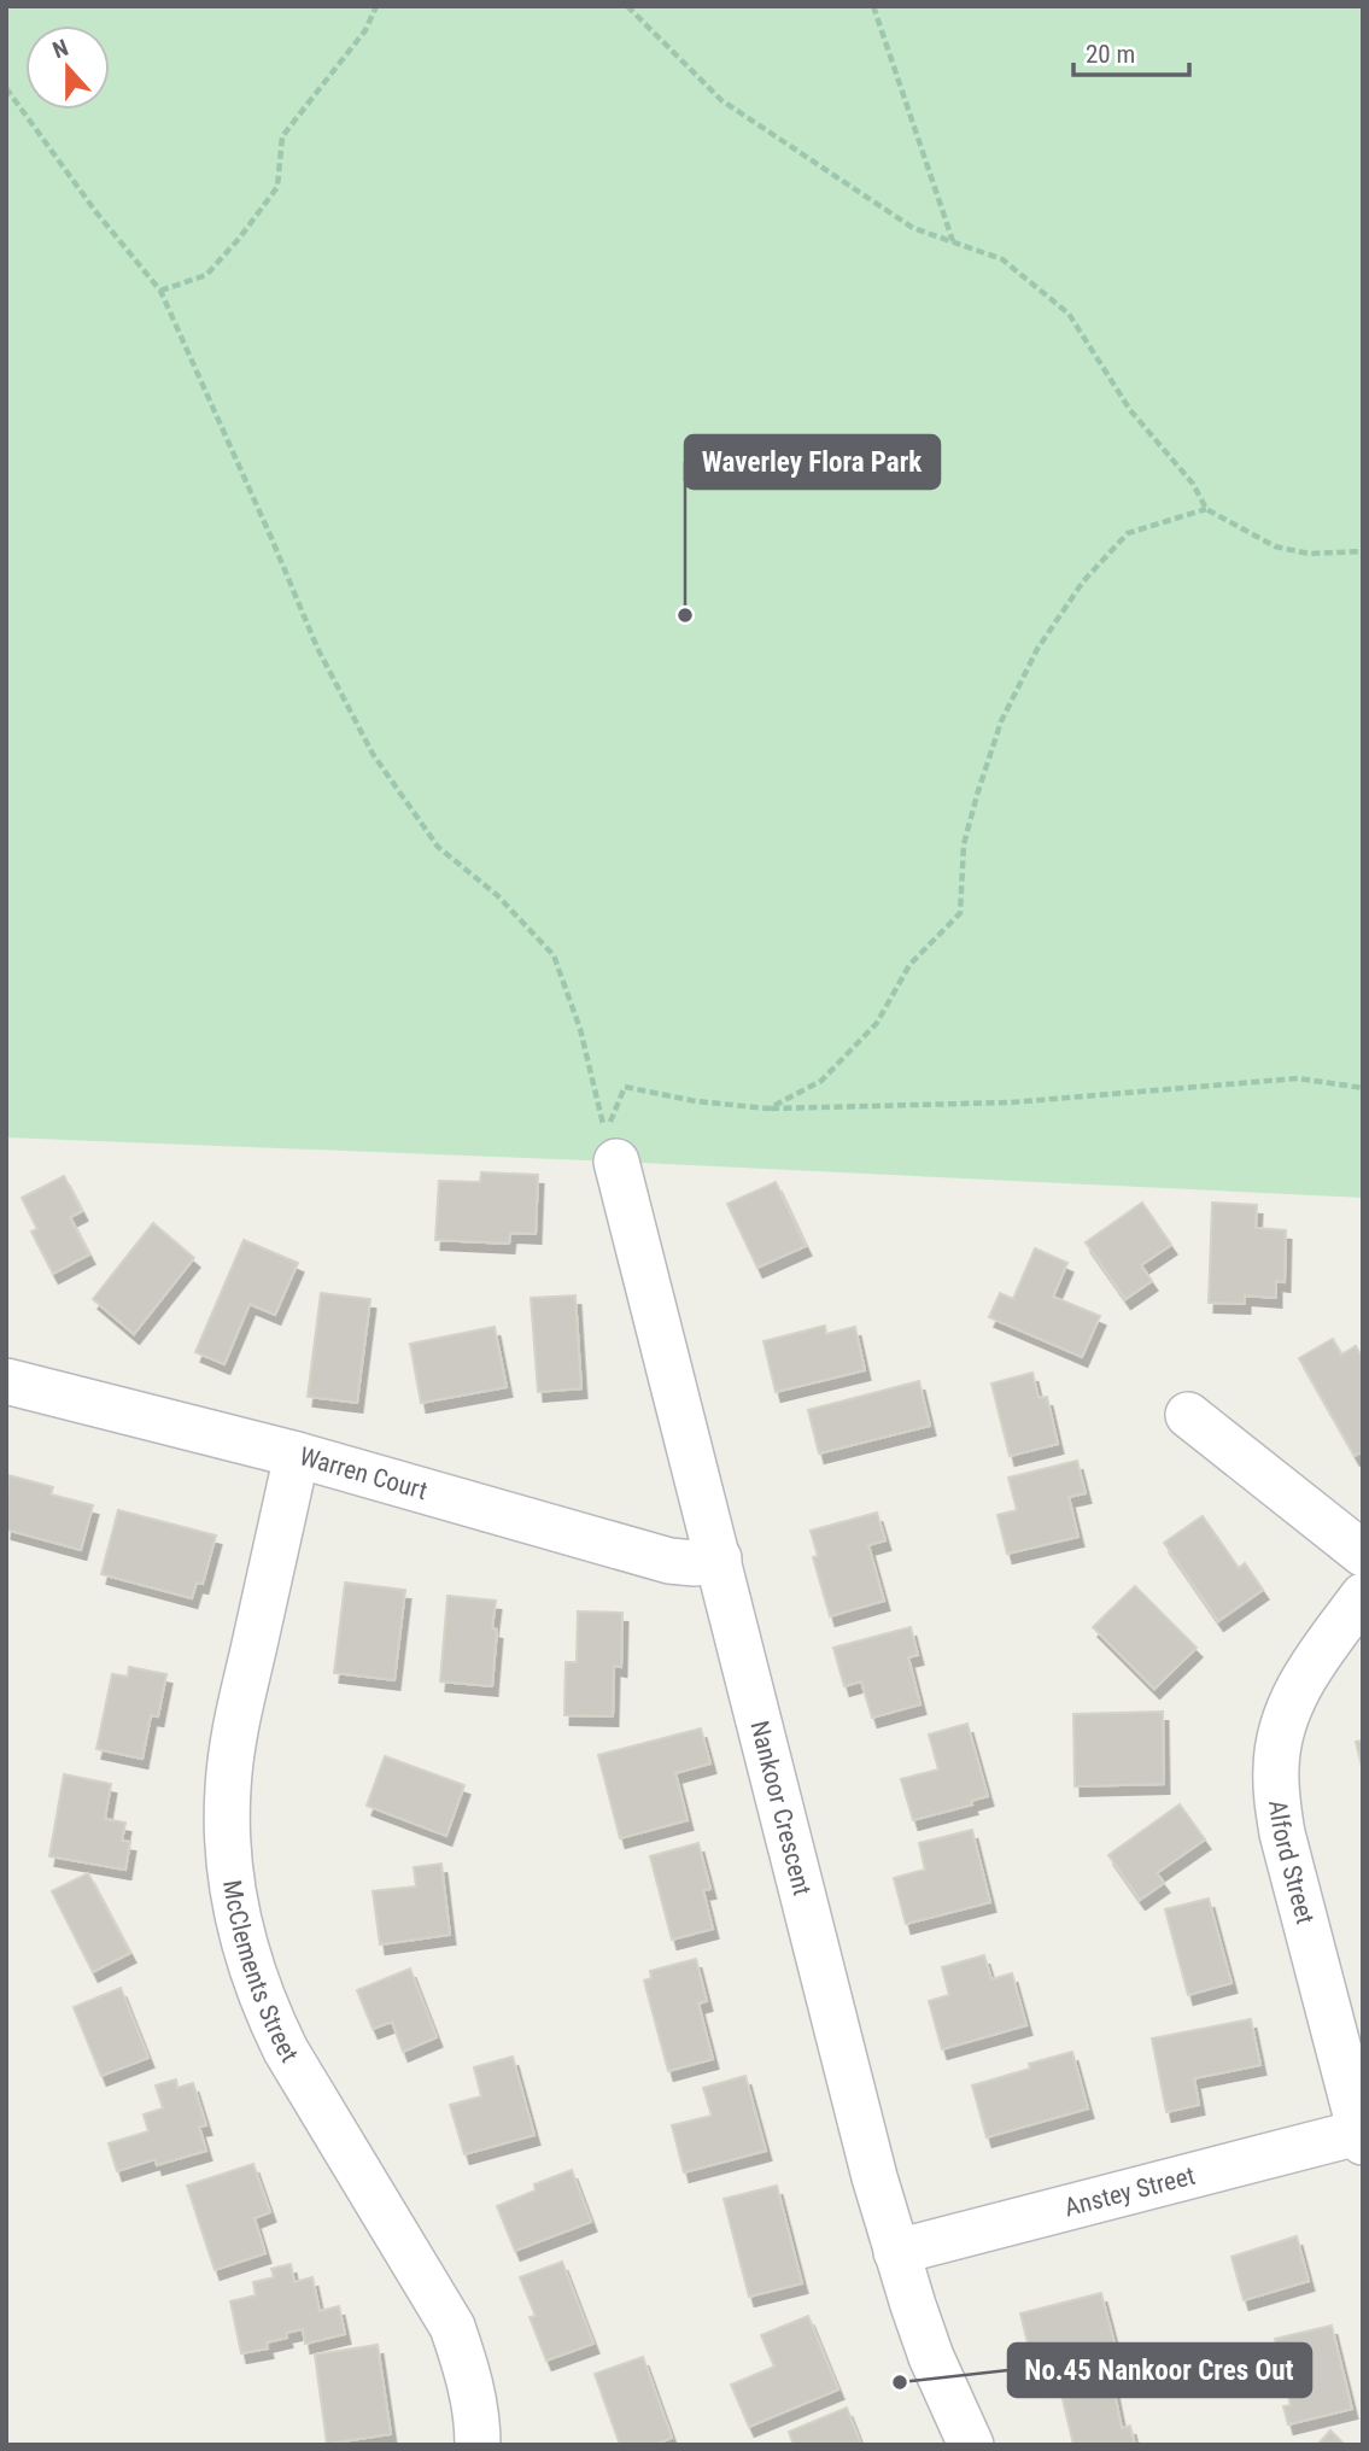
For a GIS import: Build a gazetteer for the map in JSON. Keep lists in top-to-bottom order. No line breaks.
{"streets":{"street":["Warren Court","Nankoor Crescent","Alford Street","McClements Street","Anstey Street"]},"crossings":[["Warren Court","Nankoor Crescent"],["Warren Court","McClements Street"],["Nankoor Crescent","Anstey Street"],["Alford Street","Anstey Street"]],"places":["Waverley Flora Park","No.45 Nankoor Cres Out"],"scale_bar":"20 m","north":"top"}
